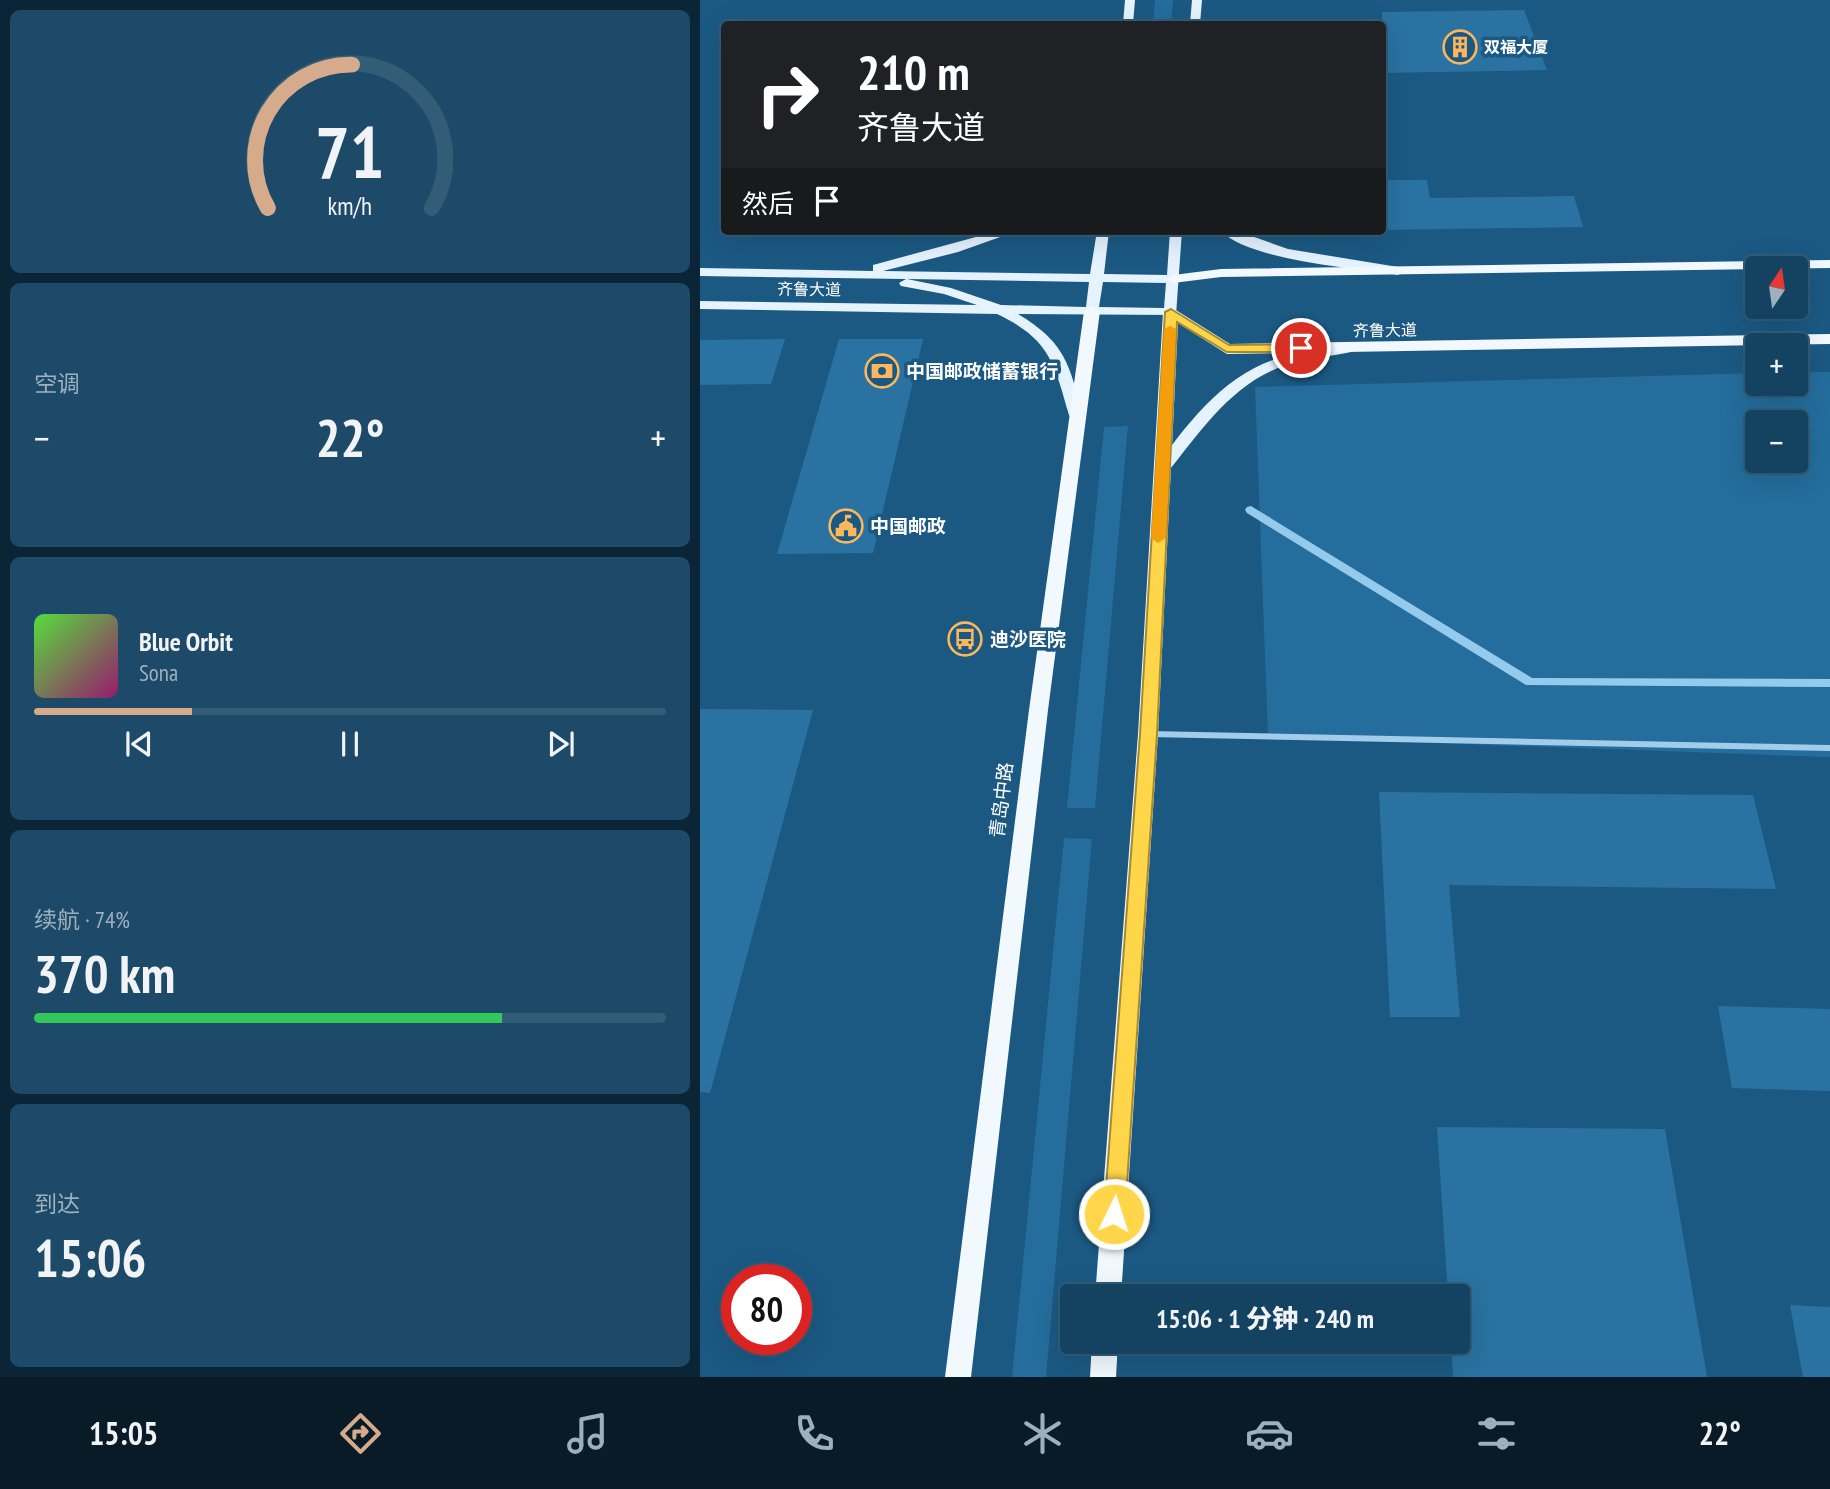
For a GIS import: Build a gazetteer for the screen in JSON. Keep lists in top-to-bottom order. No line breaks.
{"streets":{"highway":["齐鲁大道","青岛中路"]},"crossings":[["齐鲁大道","青岛中路"]],"places":{"building":["双福大厦"],"bank":["中国邮政储蓄银行"],"public building":["中国邮政"],"bus stop":["迪沙医院"]},"north":"top","page":{"turn":["210 m","齐鲁大道"],"then":"然后","map_buttons":["+","−"],"tile":["空调",["续航 · 74%","370 km"],["到达","15:06"]],"heat":["−","22°","+"],"song":["Blue Orbit","Sona"],"limit":"80","trip":"15:06 · 1 分钟 · 240 m","tabs":["15:05","22°"],"gauge":["71","km/h"]}}
